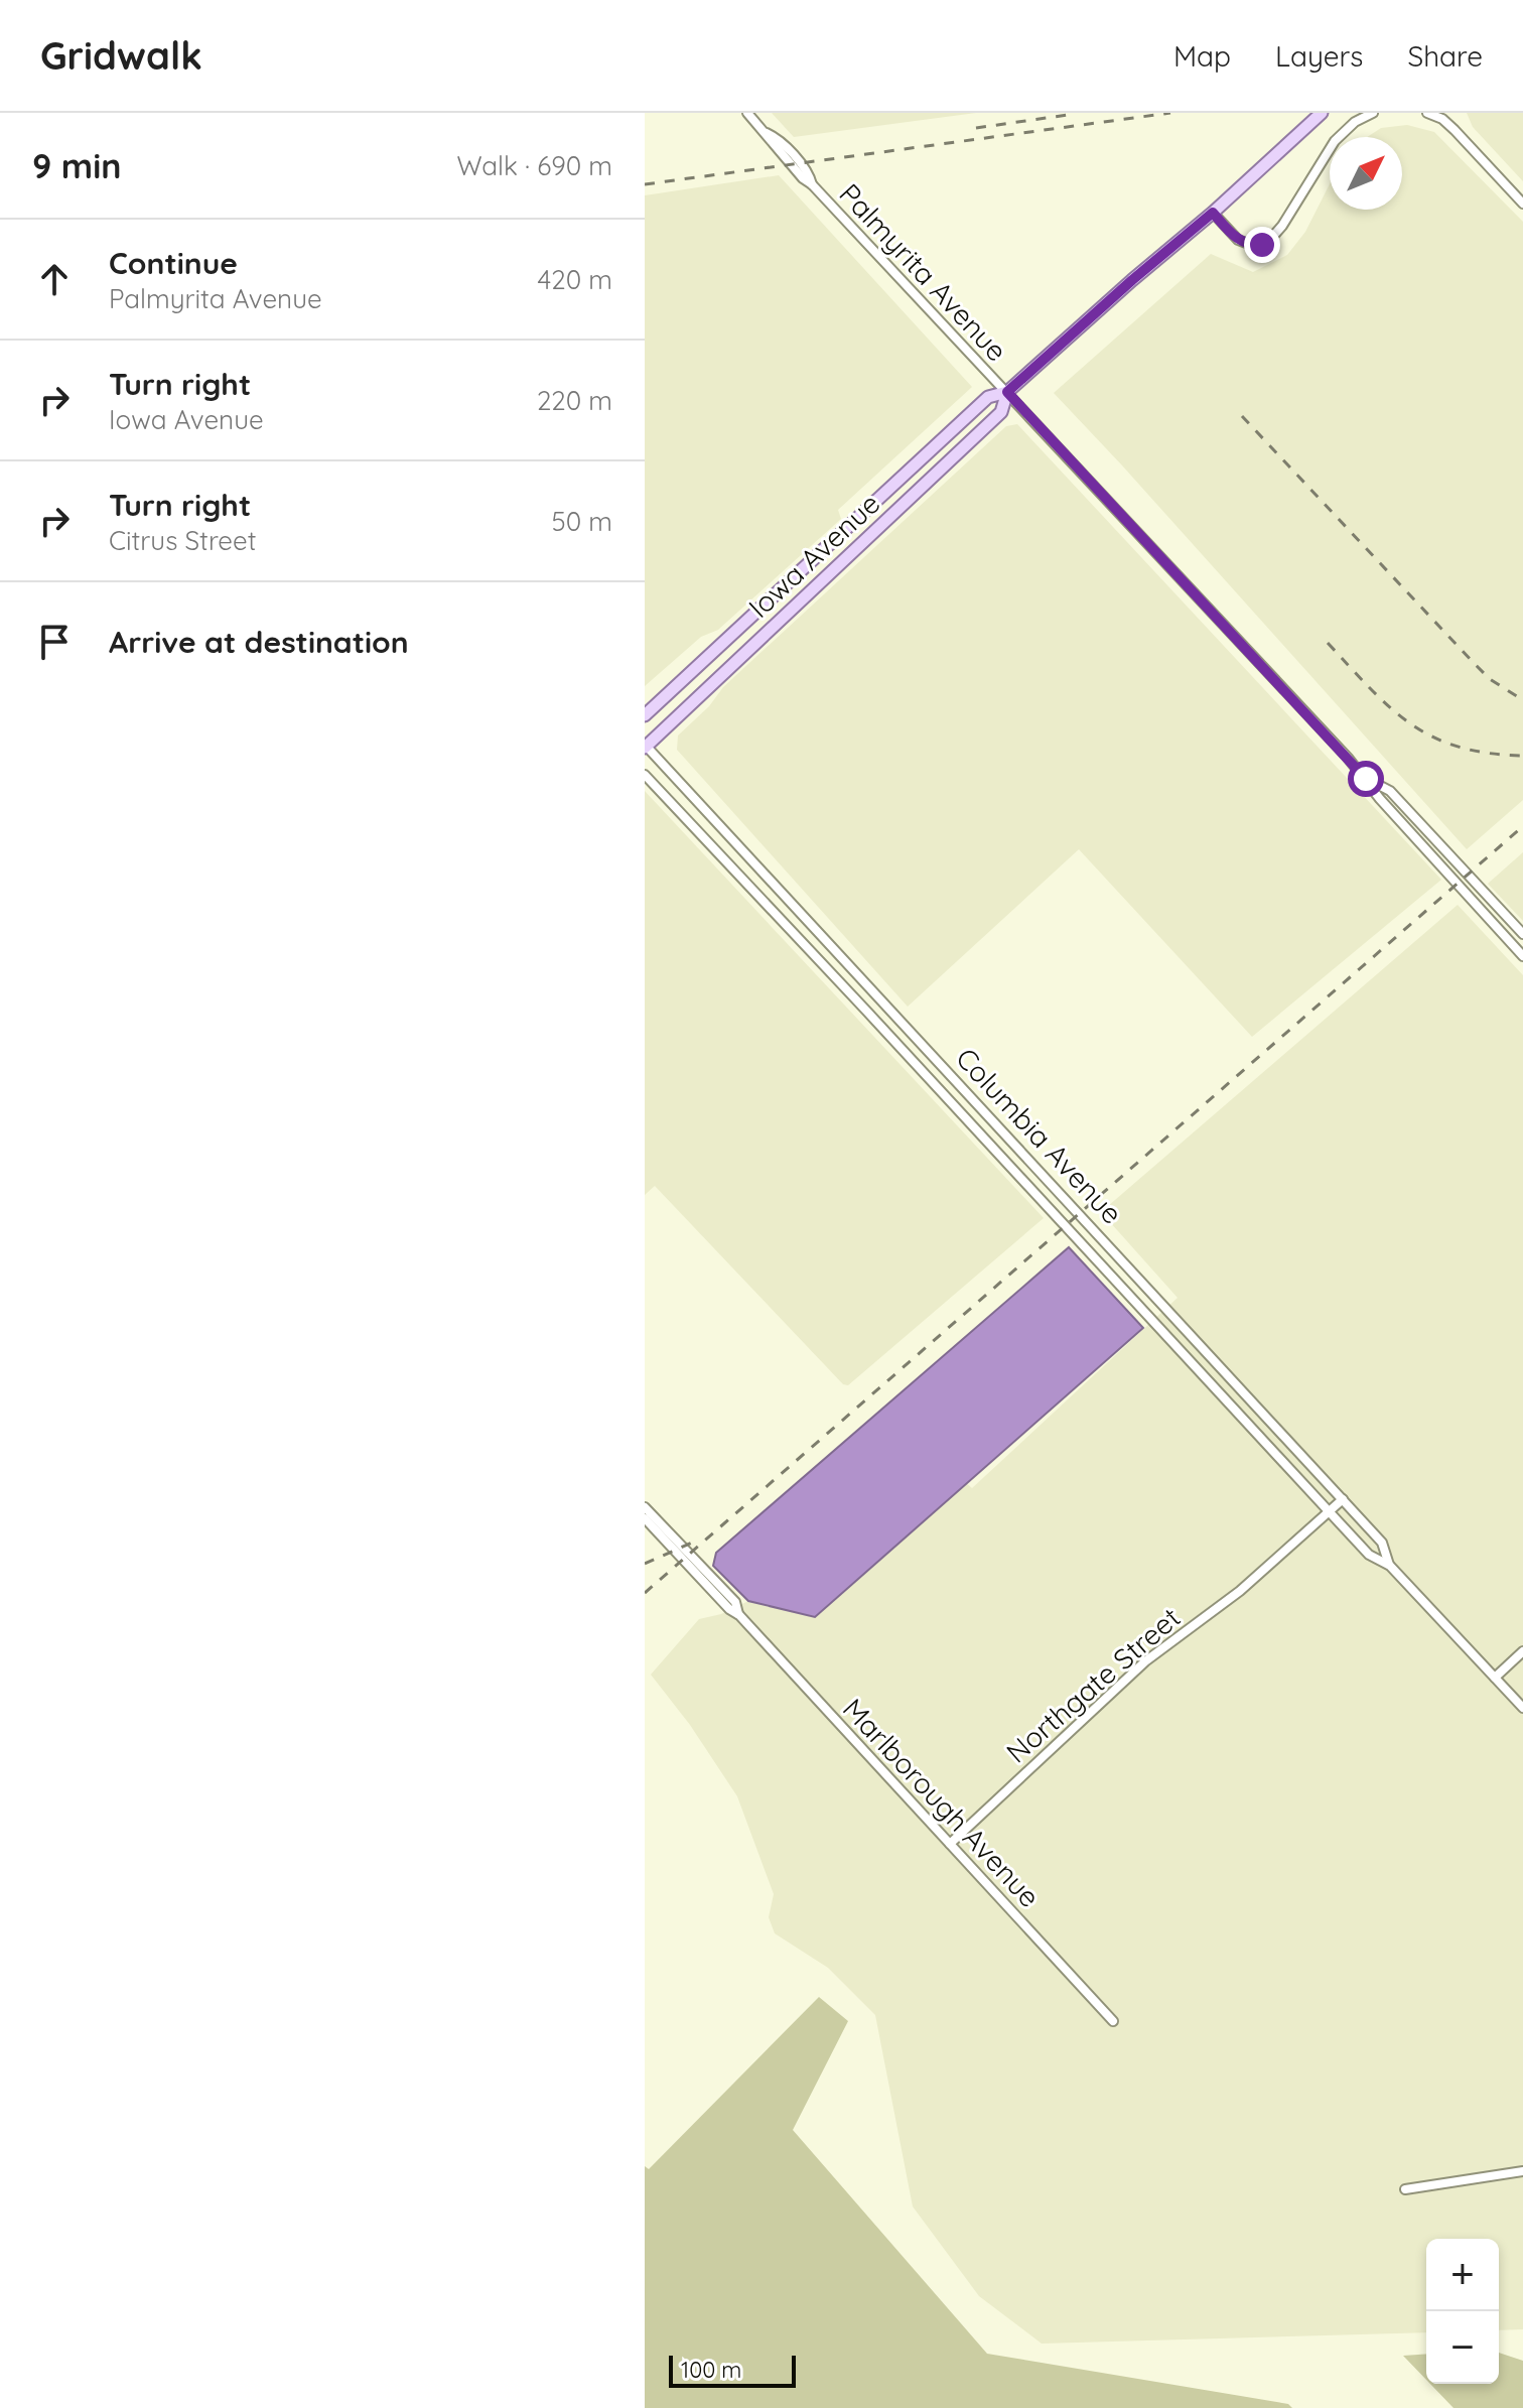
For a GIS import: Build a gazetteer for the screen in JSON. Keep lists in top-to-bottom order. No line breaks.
{"streets":{"main road":["Iowa Avenue"],"street":["Palmyrita Avenue","Columbia Avenue","Northgate Street","Marlborough Avenue"]},"crossings":[["Palmyrita Avenue","Iowa Avenue"],["Iowa Avenue","Columbia Avenue"],["Columbia Avenue","Northgate Street"],["Northgate Street","Marlborough Avenue"]],"scale_bar":"100 m","north":"top right","page":{"header":"Gridwalk","nav":["Map","Layers","Share"],"heading":["9 min","Walk · 690 m"],"list":[["Continue","Palmyrita Avenue","420 m"],["Turn right","Iowa Avenue","220 m"],["Turn right","Citrus Street","50 m"],"Arrive at destination"],"map_buttons":["+","−"],"scale":"100 m"}}
